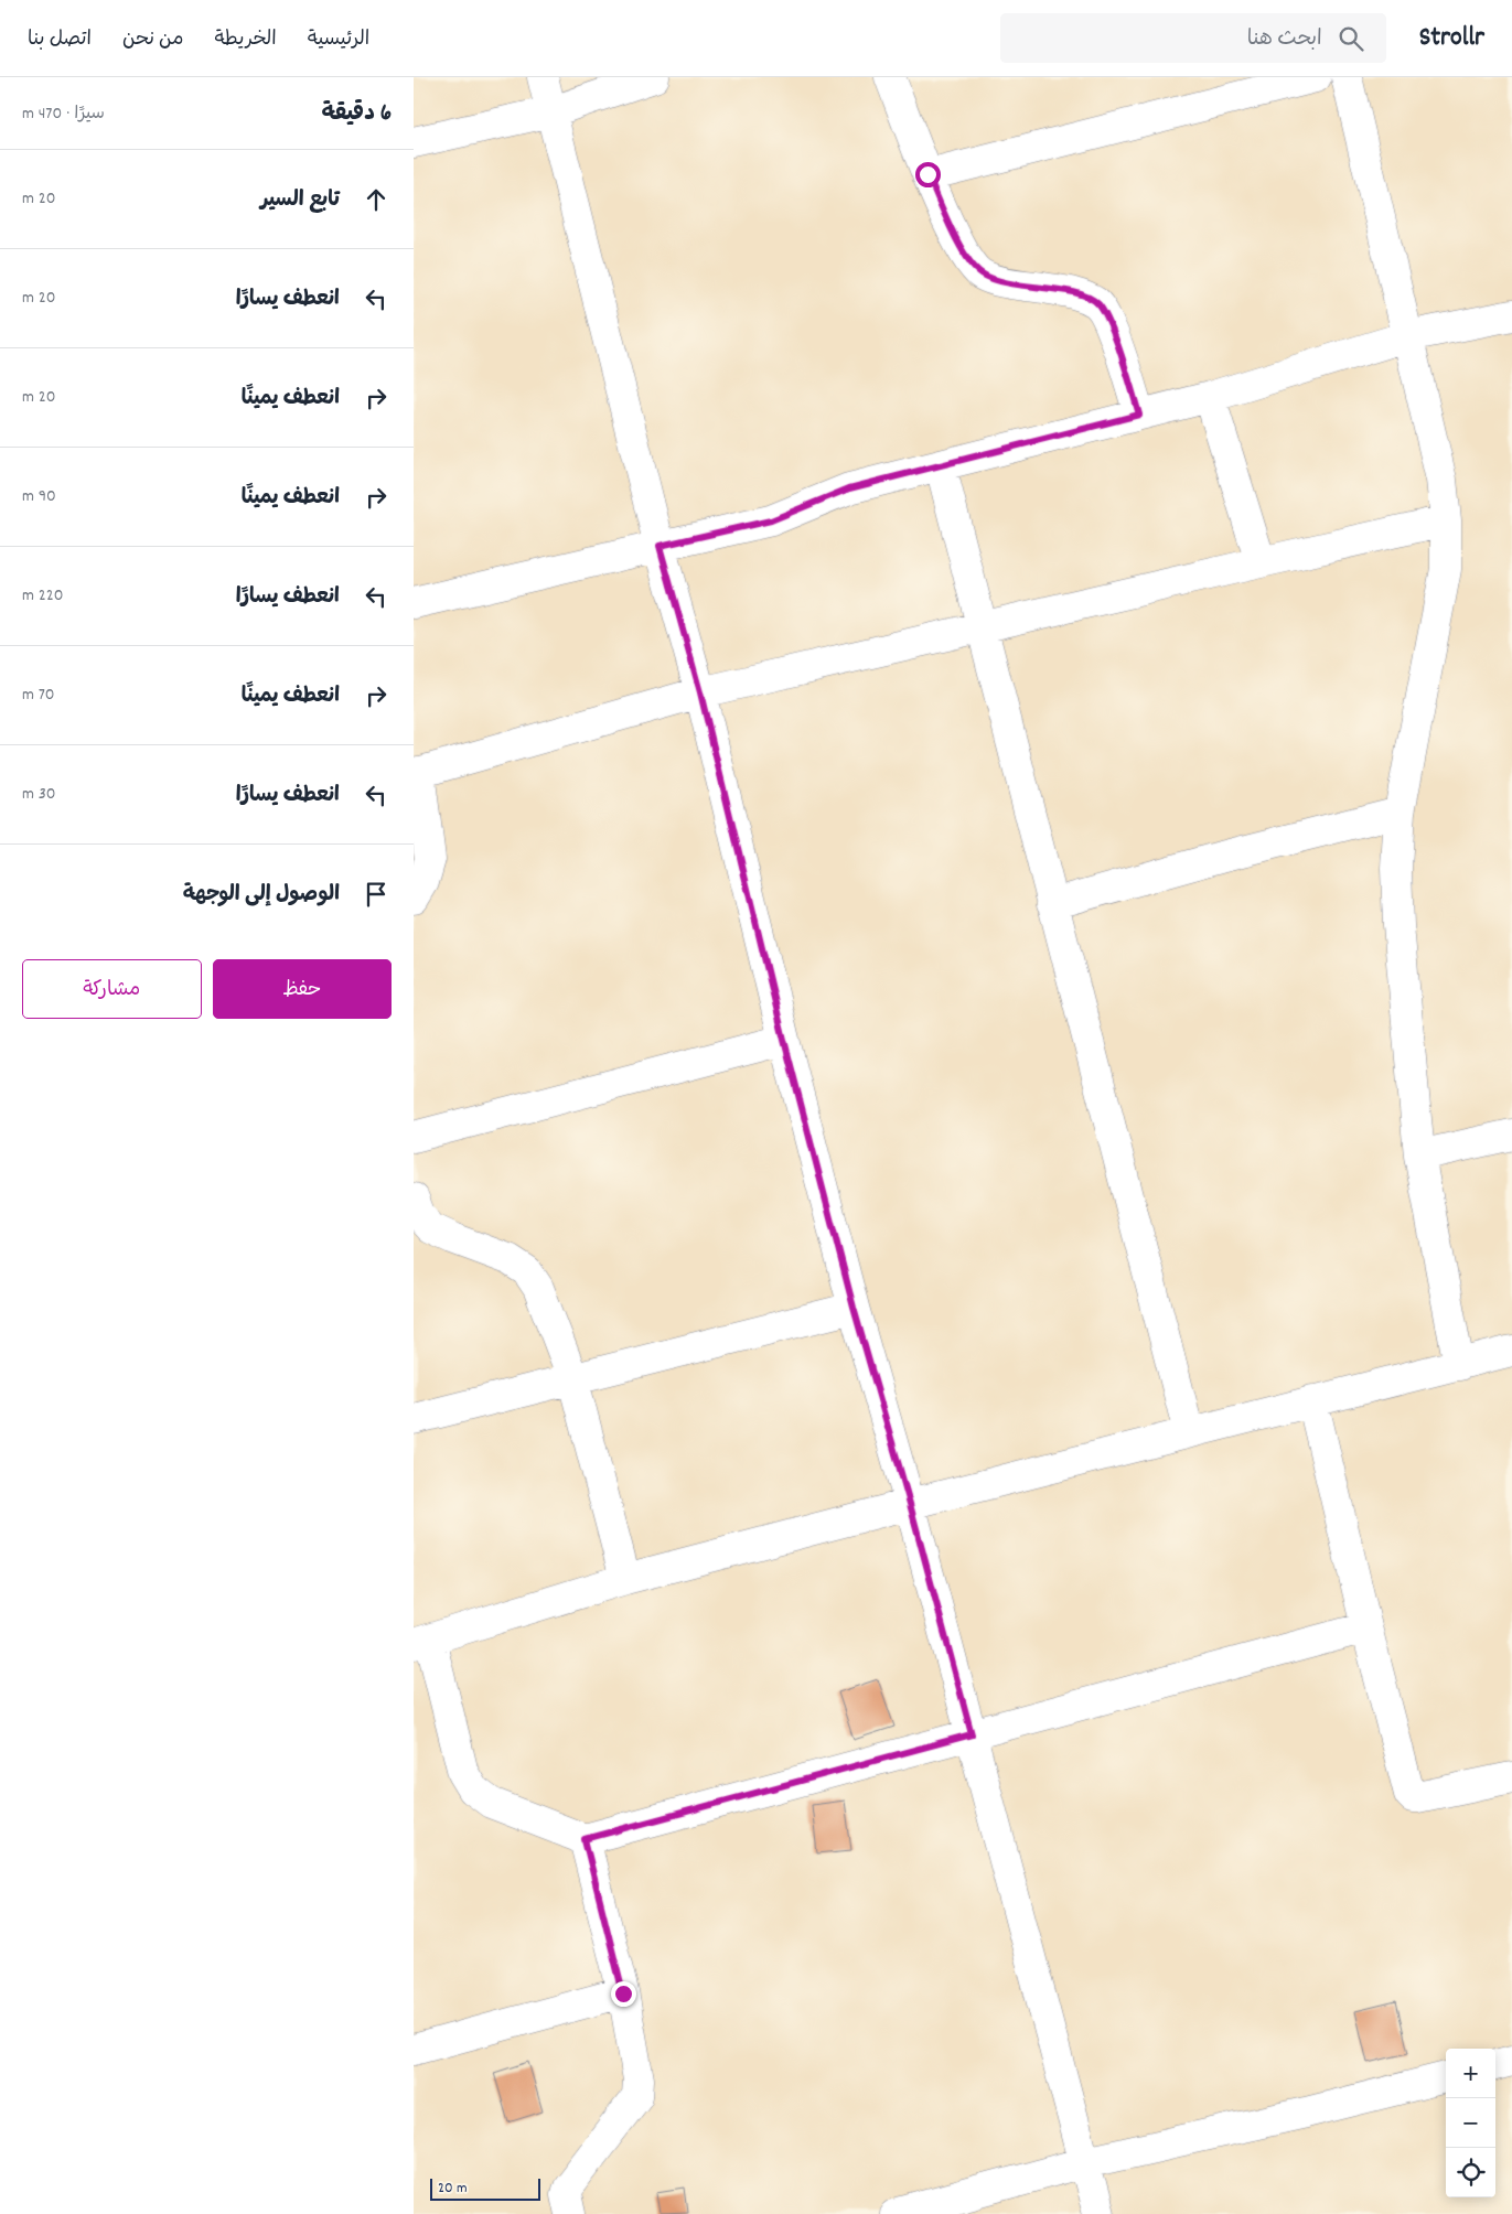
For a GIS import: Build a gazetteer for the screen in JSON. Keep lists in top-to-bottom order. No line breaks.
{"scale_bar":"20 m","page":{"header":"Strollr","search":"ابحث هنا","nav":["الرئيسية","الخريطة","من نحن","اتصل بنا"],"heading":["6 دقيقة","سيرًا · 470 m"],"list":[["تابع السير","20 m"],["انعطف يسارًا","20 m"],["انعطف يمينًا","20 m"],["انعطف يمينًا","90 m"],["انعطف يسارًا","220 m"],["انعطف يمينًا","70 m"],["انعطف يسارًا","30 m"],"الوصول إلى الوجهة"],"buttons":["حفظ","مشاركة"],"map_buttons":["+","−"],"scale":"20 m"}}
